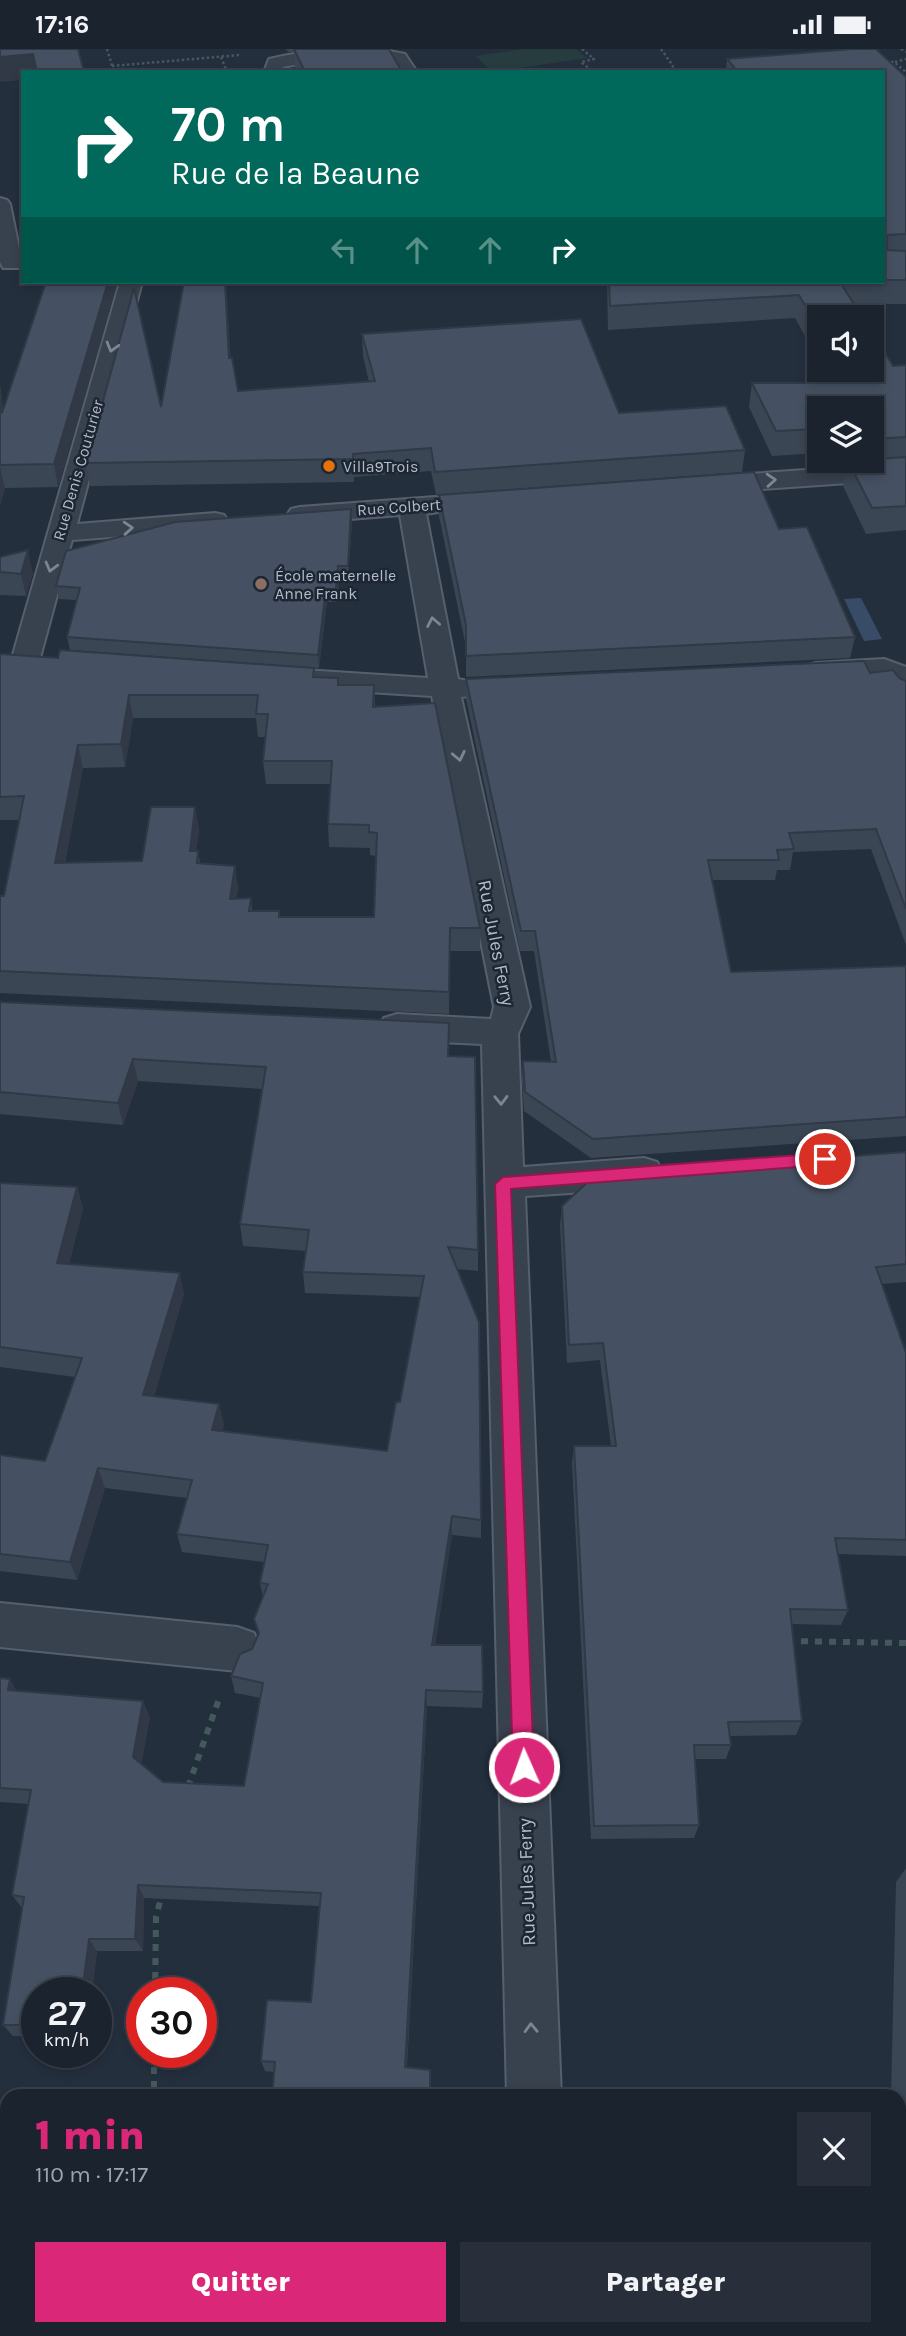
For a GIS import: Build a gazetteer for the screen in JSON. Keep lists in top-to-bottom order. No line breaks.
{"streets":{"street":["Rue Denis Couturier","Rue Colbert","Rue Jules Ferry"]},"crossings":[["Rue Colbert","Rue Jules Ferry"]],"one_way":["Rue Denis Couturier"],"places":["Villa9Trois","École maternelle Anne Frank"],"page":{"status":"17:16","turn":["70 m","Rue de la Beaune"],"speed":"27 km/h","limit":"30","heading":["1 min","110 m · 17:17"],"buttons":["Quitter","Partager"]}}
